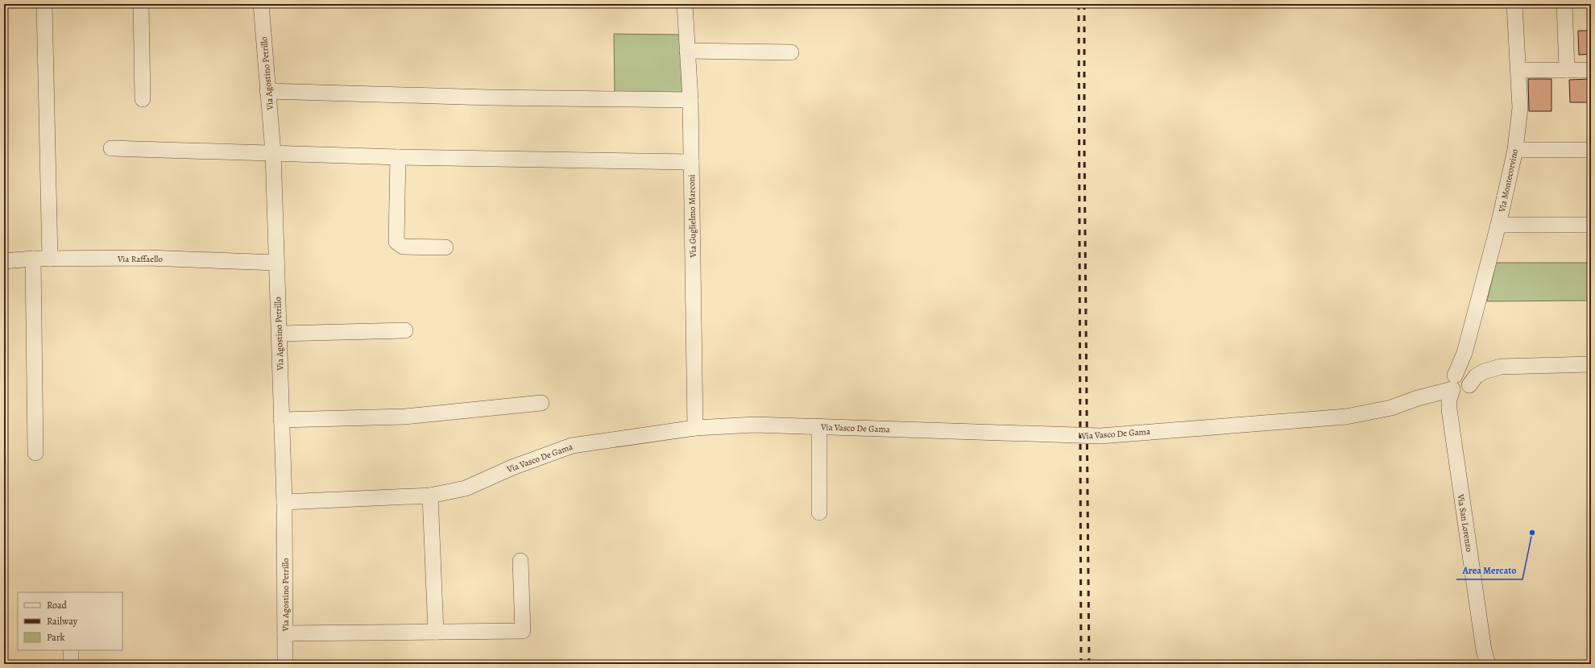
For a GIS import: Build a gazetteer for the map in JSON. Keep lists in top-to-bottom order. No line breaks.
{"streets":{"street":["Via Agostino Petrillo","Via Montecorvino","Via Guglielmo Marconi","Via Raffaello","Via Vasco De Gama","Via San Lorenzo"]},"crossings":[["Via Agostino Petrillo","Via Raffaello"],["Via Agostino Petrillo","Via Vasco De Gama"],["Via Montecorvino","Via Vasco De Gama"],["Via Montecorvino","Via San Lorenzo"],["Via Guglielmo Marconi","Via Vasco De Gama"],["Via Vasco De Gama","Via San Lorenzo"]],"places":["Area Mercato"],"legend":["Road","Railway","Park"]}
